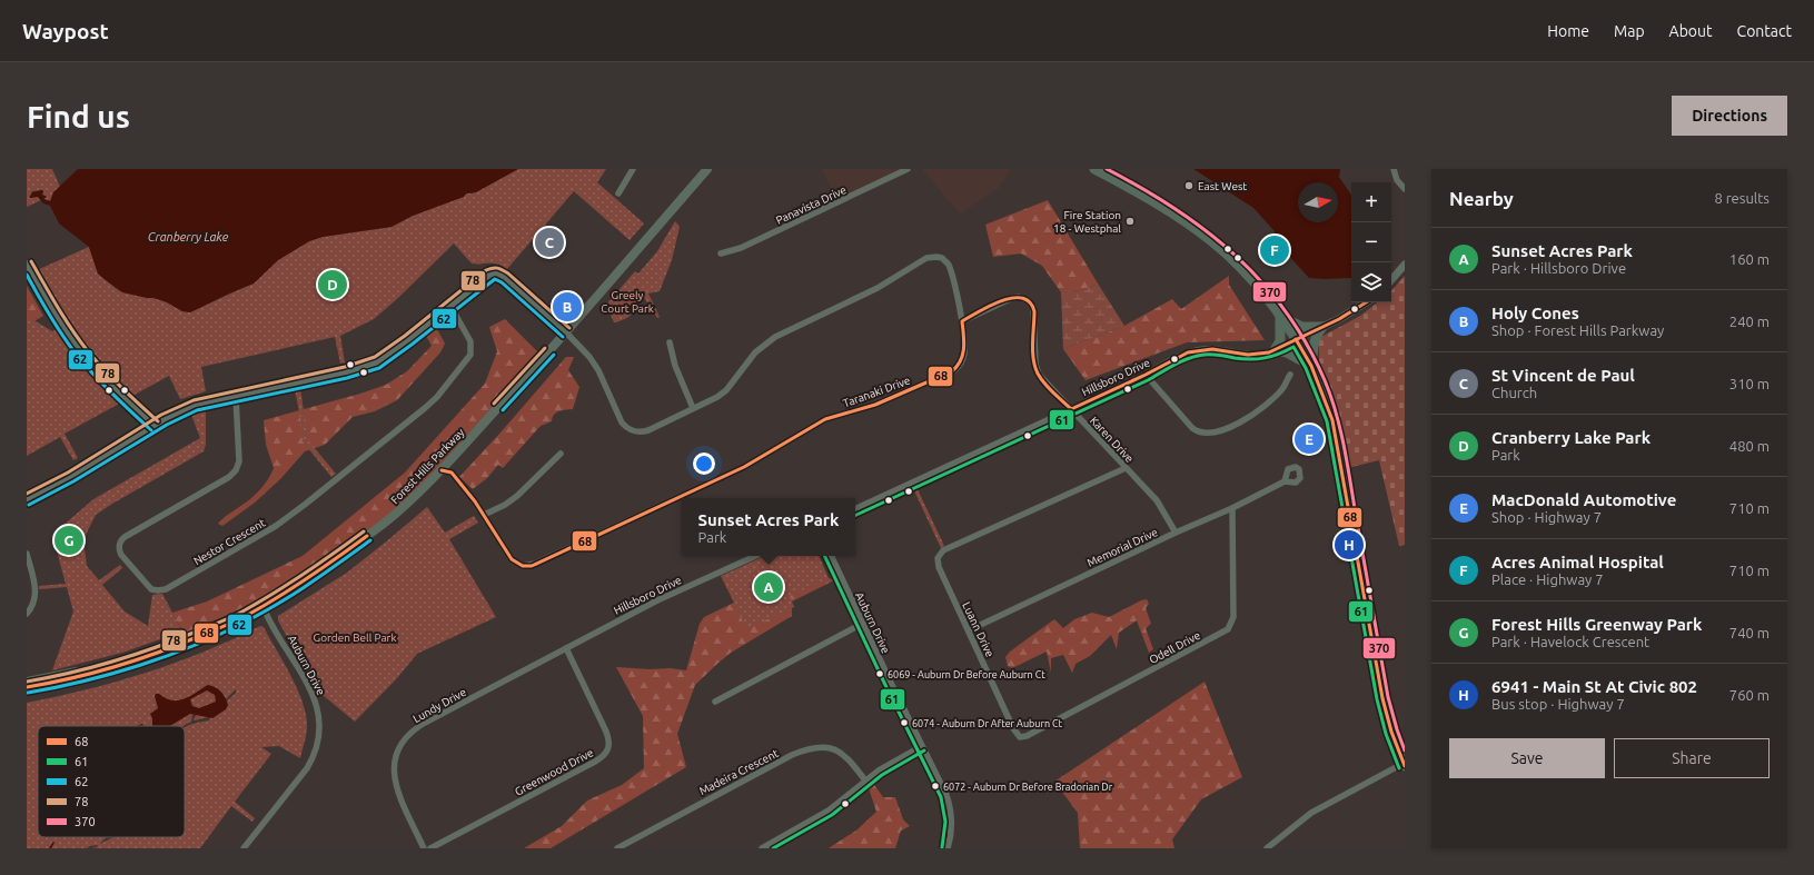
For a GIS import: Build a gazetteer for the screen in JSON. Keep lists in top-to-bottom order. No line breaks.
{"streets":{"main road":["Forest Hills Parkway"],"street":["Panavista Drive","Hillsboro Drive","Taranaki Drive","Karen Drive","Nestor Crescent","Memorial Drive","Auburn Drive","Luann Drive","Odell Drive","Lundy Drive","Greenwood Drive","Madeira Crescent"]},"crossings":[["Hillsboro Drive","Karen Drive"],["Hillsboro Drive","Lundy Drive"],["Hillsboro Drive","Greenwood Drive"],["Taranaki Drive","Karen Drive"],["Taranaki Drive","Forest Hills Parkway"],["Karen Drive","Memorial Drive"],["Karen Drive","Luann Drive"],["Forest Hills Parkway","Auburn Drive"],["Memorial Drive","Luann Drive"],["Memorial Drive","Odell Drive"],["Luann Drive","Odell Drive"],["Lundy Drive","Greenwood Drive"]],"water":["Cranberry Lake"],"parks":["Greely Court Park","Gorden Bell Park"],"places":["East West","Fire Station 18 - Westphal","6069 - Auburn Dr Before Auburn Ct","6074 - Auburn Dr After Auburn Ct","6072 - Auburn Dr Before Bradorian Dr"],"lines":["transit line 370","transit line 78","transit line 62","transit line 68","transit line 61"],"legend":["68","61","62","78","370"],"north":"right","page":{"header":"Waypost","nav":["Home","Map","About","Contact"],"buttons":["Directions",["Save","Share"]],"title":"Find us","heading":["Nearby","8 results"],"map_buttons":["+","−"],"pins":["C","F","D","B","E","G","H","A"],"list":[{"mark":"A","name":"Sunset Acres Park","note":"Park · Hillsboro Drive","value":"160 m"},{"mark":"B","name":"Holy Cones","note":"Shop · Forest Hills Parkway","value":"240 m"},{"mark":"C","name":"St Vincent de Paul","note":"Church","value":"310 m"},{"mark":"D","name":"Cranberry Lake Park","note":"Park","value":"480 m"},{"mark":"E","name":"MacDonald Automotive","note":"Shop · Highway 7","value":"710 m"},{"mark":"F","name":"Acres Animal Hospital","note":"Place · Highway 7","value":"710 m"},{"mark":"G","name":"Forest Hills Greenway Park","note":"Park · Havelock Crescent","value":"740 m"},{"mark":"H","name":"6941 - Main St At Civic 802","note":"Bus stop · Highway 7","value":"760 m"}],"popup":["Sunset Acres Park","Park"]}}
